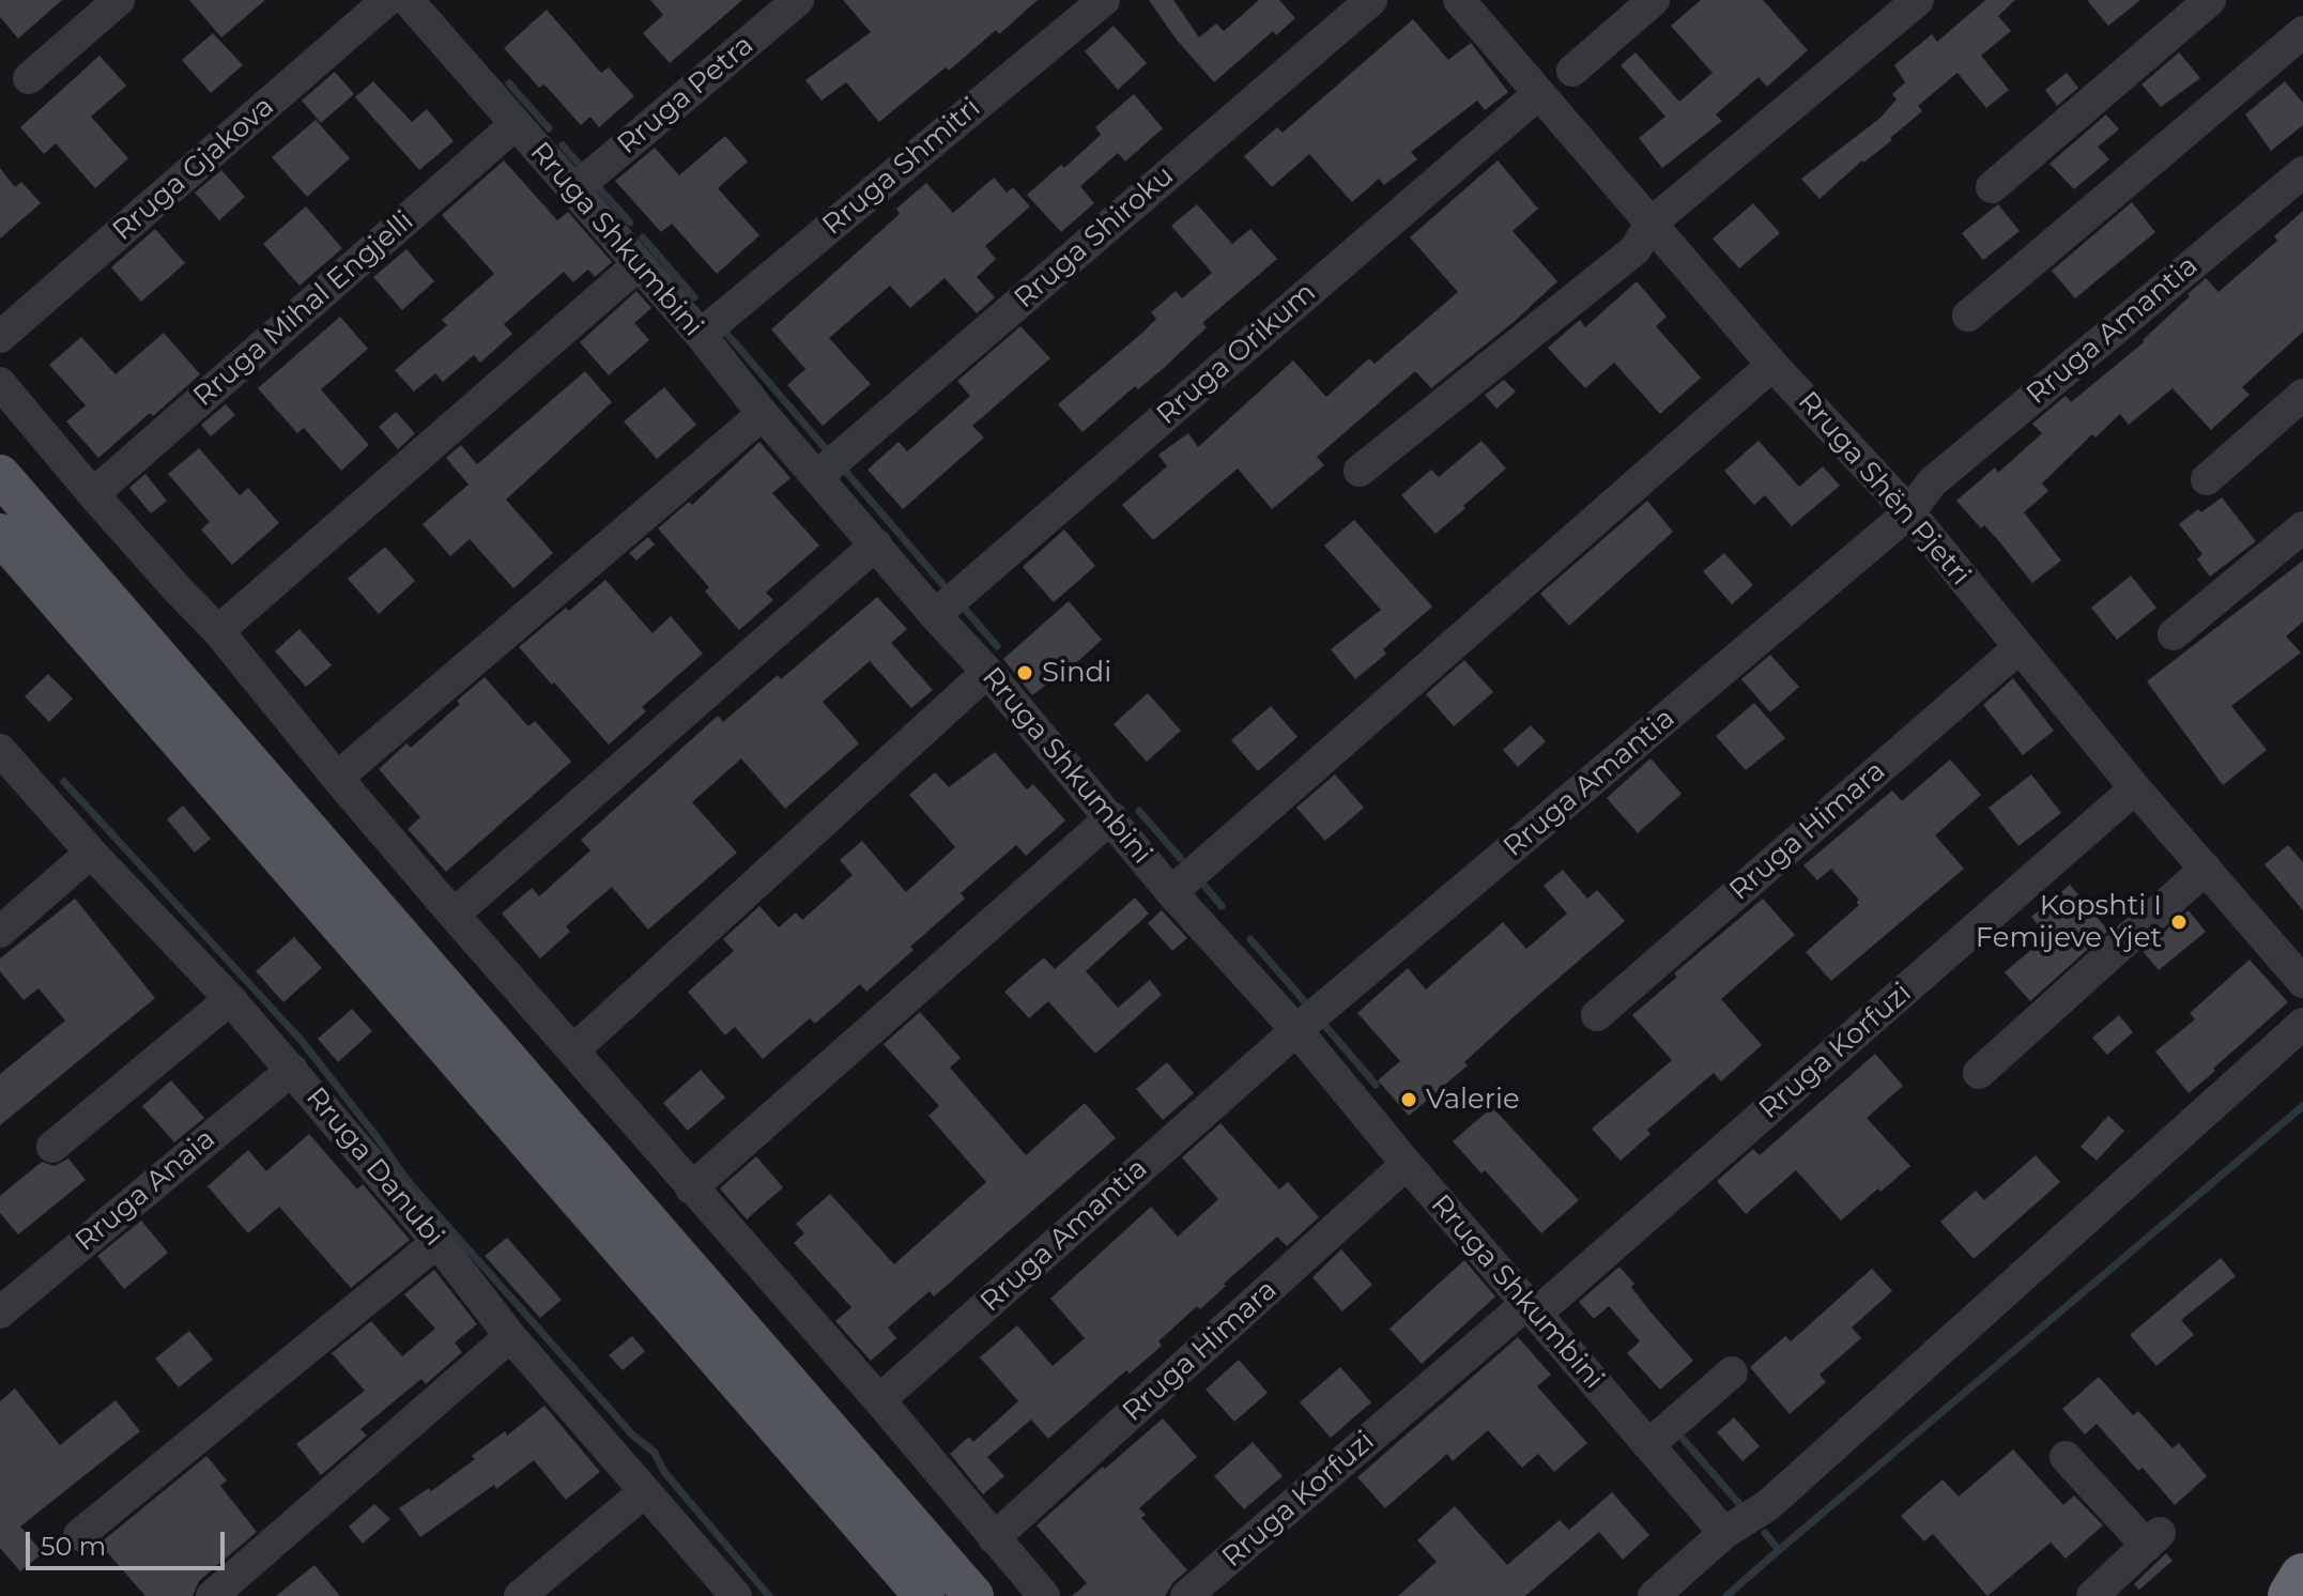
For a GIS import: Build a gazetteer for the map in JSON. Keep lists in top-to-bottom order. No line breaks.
{"streets":{"street":["Rruga Petra","Rruga Shmitri","Rruga Gjakova","Rruga Shiroku","Rruga Shkumbini","Rruga Mihal Engjelli","Rruga Amantia","Rruga Orikum","Rruga Shën Pjetri","Rruga Himara","Rruga Korfuzi","Rruga Danubi","Rruga Anaia"]},"crossings":[["Rruga Petra","Rruga Shkumbini"],["Rruga Shmitri","Rruga Shkumbini"],["Rruga Shiroku","Rruga Shkumbini"],["Rruga Shkumbini","Rruga Mihal Engjelli"],["Rruga Shkumbini","Rruga Amantia"],["Rruga Shkumbini","Rruga Orikum"],["Rruga Shkumbini","Rruga Himara"],["Rruga Shkumbini","Rruga Korfuzi"],["Rruga Amantia","Rruga Shën Pjetri"],["Rruga Orikum","Rruga Shën Pjetri"],["Rruga Shën Pjetri","Rruga Himara"],["Rruga Shën Pjetri","Rruga Korfuzi"],["Rruga Danubi","Rruga Anaia"]],"places":["Sindi","Kopshti I Femijeve Yjet","Valerie"],"scale_bar":"50 m"}
